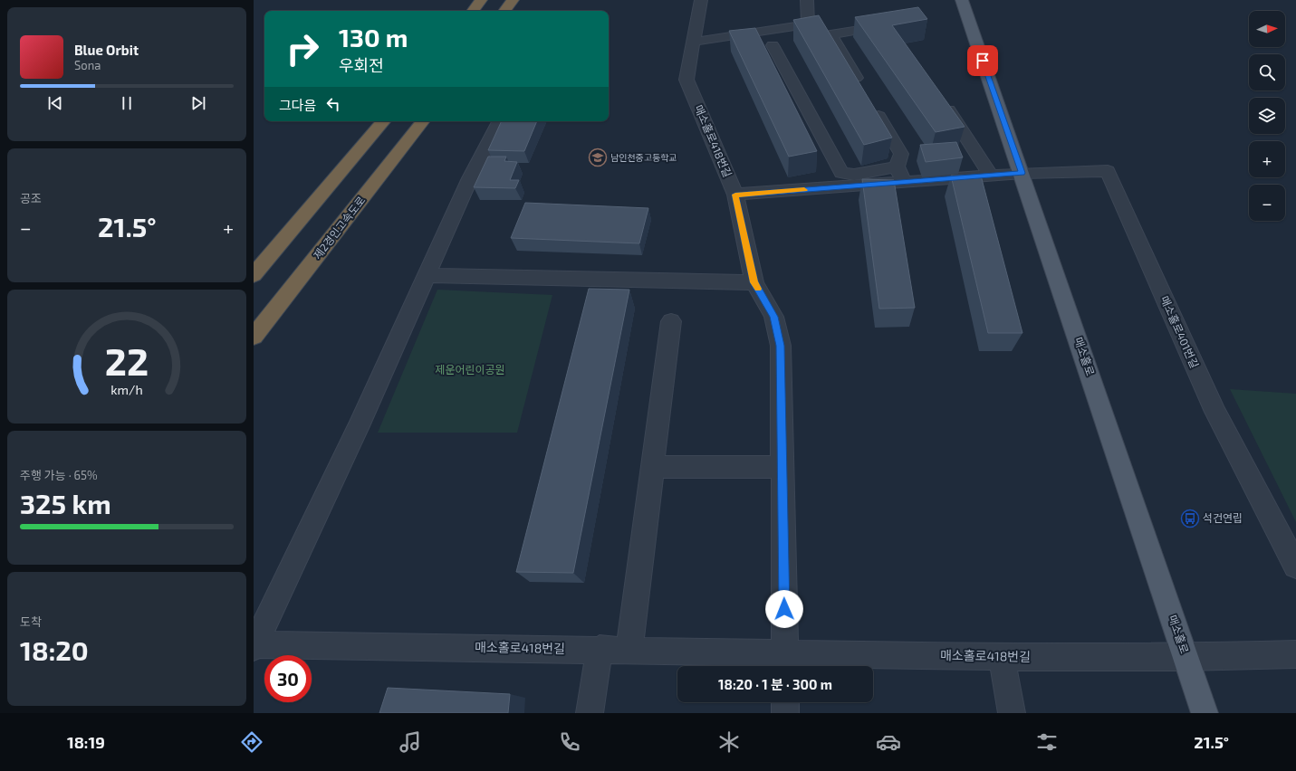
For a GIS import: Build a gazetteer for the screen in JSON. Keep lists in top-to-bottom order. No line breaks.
{"streets":{"highway":["제2경인고속도로"],"main road":["매소홀로"],"street":["매소홀로418번길","매소홀로401번길"]},"crossings":[["매소홀로418번길","매소홀로"],["매소홀로401번길","매소홀로"]],"parks":["제운어린이공원"],"places":{"school or university":["남인천중고등학교"],"bus stop":["석건연립"]},"north":"right","page":{"map_buttons":["+","−"],"turn":["130 m","우회전"],"song":["Blue Orbit","Sona"],"then":"그다음","tile":["공조",["주행 가능 · 65%","325 km"],["도착","18:20"]],"heat":["−","21.5°","+"],"limit":"30","trip":"18:20 · 1 분 · 300 m","tabs":["18:19","21.5°"],"gauge":["22","km/h"]}}
